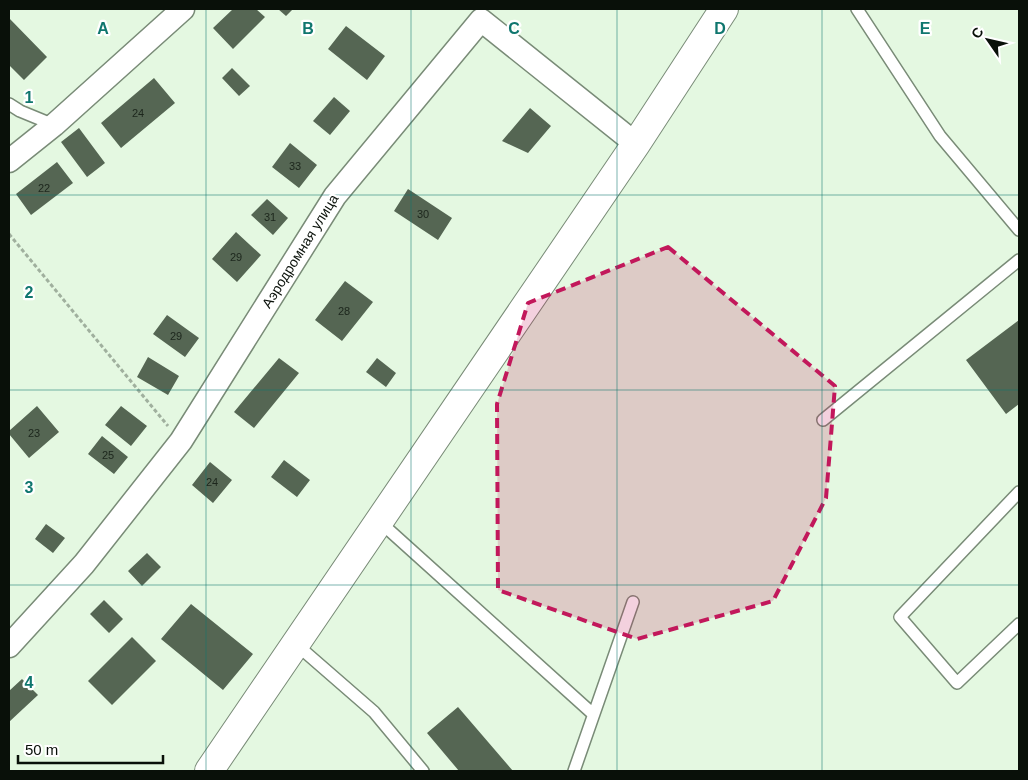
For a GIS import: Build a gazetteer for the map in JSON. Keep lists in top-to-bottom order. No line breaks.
{"streets":{"street":["Аэродромная улица"]},"house_numbers":["24","33","22","30","31","29","28","29","23","25","24"],"scale_bar":"50 m","north":"top left","grid":{"columns":["A","B","C","D","E"],"rows":["1","2","3","4"]}}
